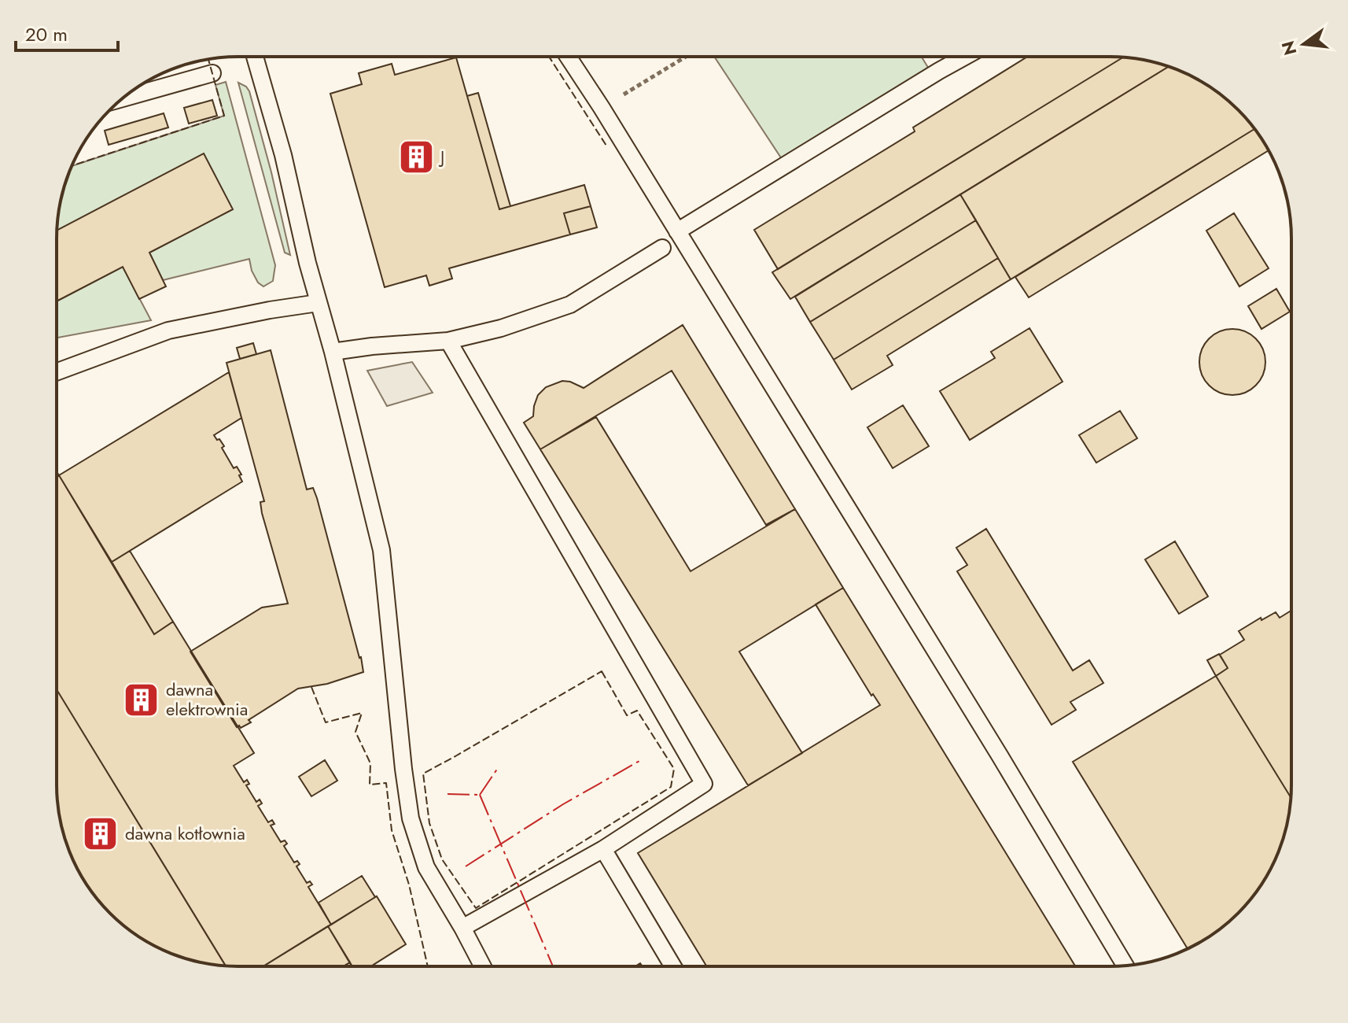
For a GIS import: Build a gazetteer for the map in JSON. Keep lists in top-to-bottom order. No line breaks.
{"places":{"building":["J","dawna elektrownia","dawna kotłownia"]},"scale_bar":"20 m","north":"left"}
